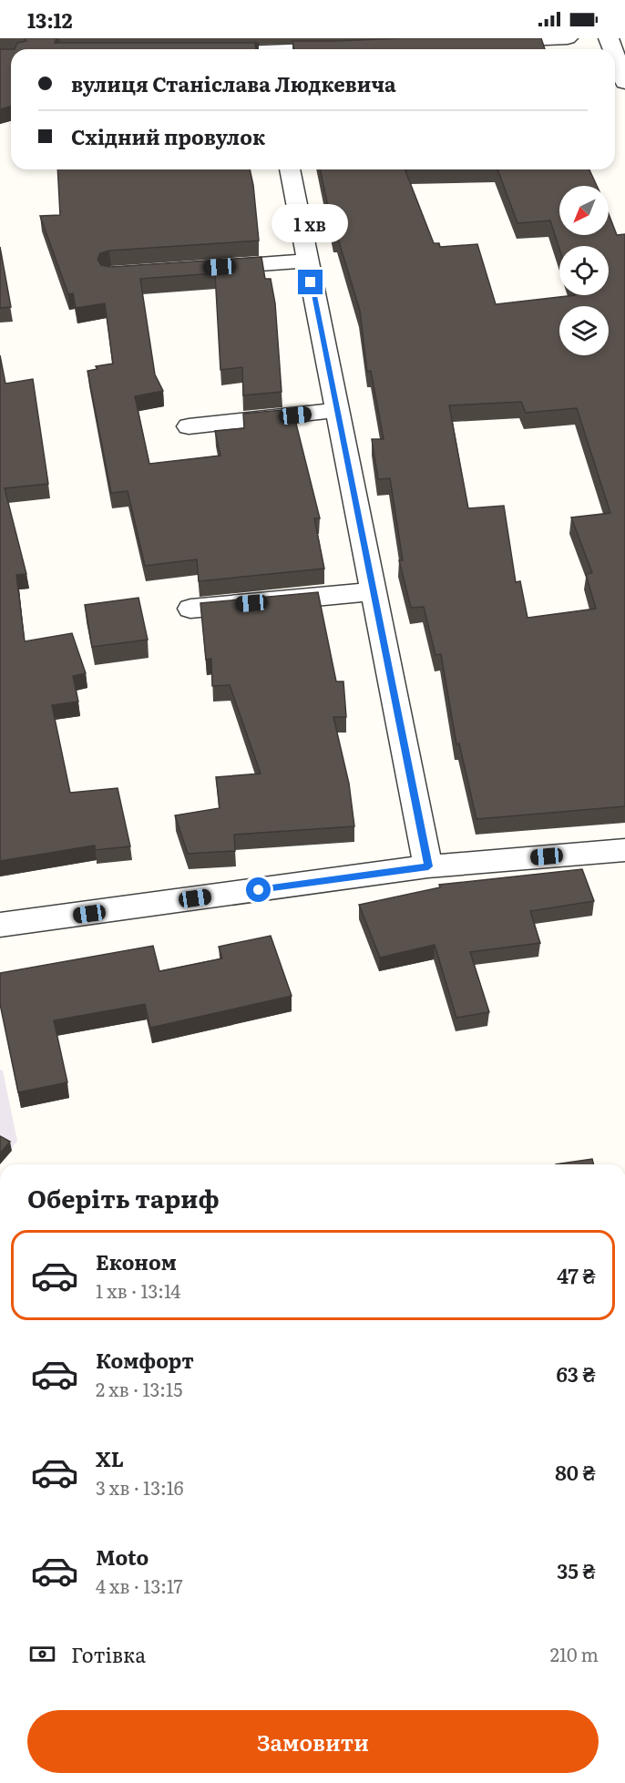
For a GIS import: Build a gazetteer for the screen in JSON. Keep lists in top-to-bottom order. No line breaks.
{"north":"bottom left","page":{"status":"13:12","banner":["вулиця Станіслава Людкевича","Східний провулок"],"bubble":"1 хв","heading":"Оберіть тариф","list":[{"name":"Економ","note":"1 хв · 13:14","value":"47 ₴"},{"name":"Комфорт","note":"2 хв · 13:15","value":"63 ₴"},{"name":"XL","note":"3 хв · 13:16","value":"80 ₴"},{"name":"Moto","note":"4 хв · 13:17","value":"35 ₴"}],"pay":["Готівка","210 m"],"buttons":"Замовити"}}
